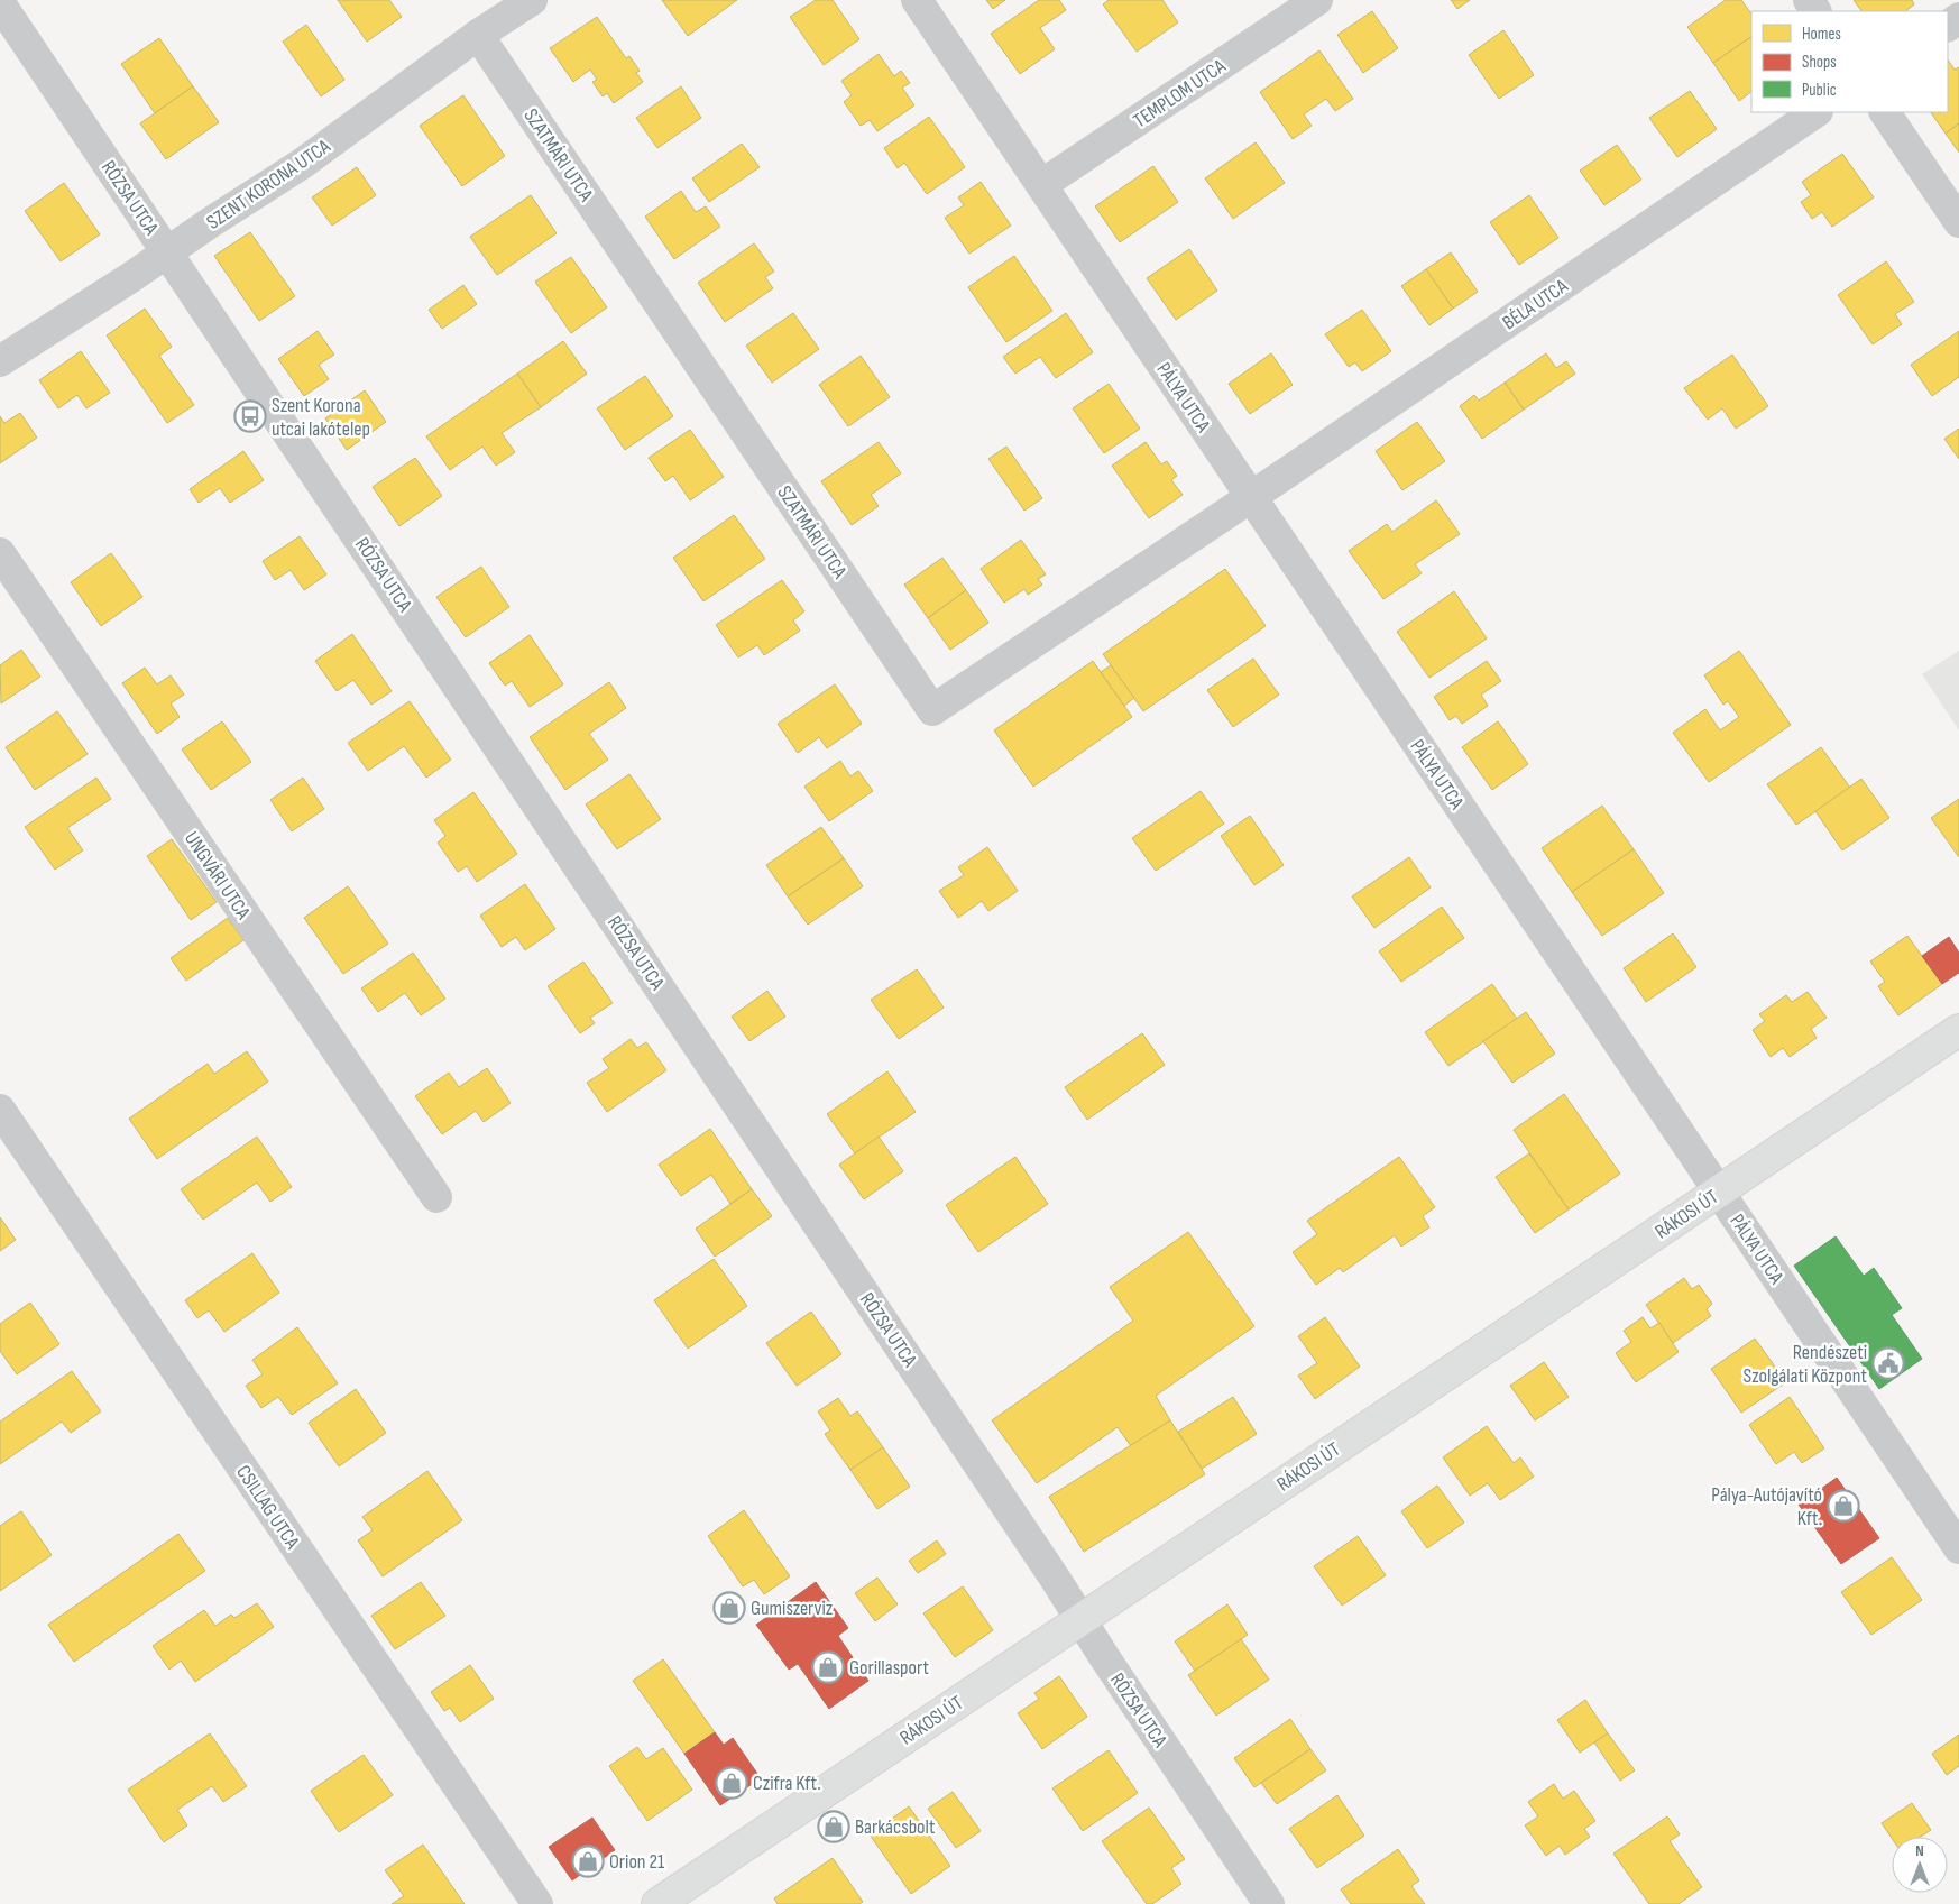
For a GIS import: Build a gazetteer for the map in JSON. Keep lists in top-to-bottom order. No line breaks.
{"streets":{"main road":["RÁKOSI ÚT"],"street":["TEMPLOM UTCA","SZATMÁRI UTCA","SZENT KORONA UTCA","RÓZSA UTCA","BÉLA UTCA","PÁLYA UTCA","UNGVÁRI UTCA","CSILLAG UTCA"]},"crossings":[["TEMPLOM UTCA","PÁLYA UTCA"],["SZATMÁRI UTCA","SZENT KORONA UTCA"],["SZATMÁRI UTCA","BÉLA UTCA"],["SZATMÁRI UTCA","PÁLYA UTCA"],["SZENT KORONA UTCA","RÓZSA UTCA"],["RÓZSA UTCA","RÁKOSI ÚT"],["BÉLA UTCA","PÁLYA UTCA"],["PÁLYA UTCA","RÁKOSI ÚT"]],"places":{"bus stop":["Szent Korona utcai lakótelep"],"public building":["Rendészeti Szolgálati Központ"],"shop":["Pálya-Autójavító Kft.","Gumiszerviz","Gorillasport","Czifra Kft.","Barkácsbolt","Orion 21"]},"legend":["Homes","Shops","Public"],"north":"top"}
